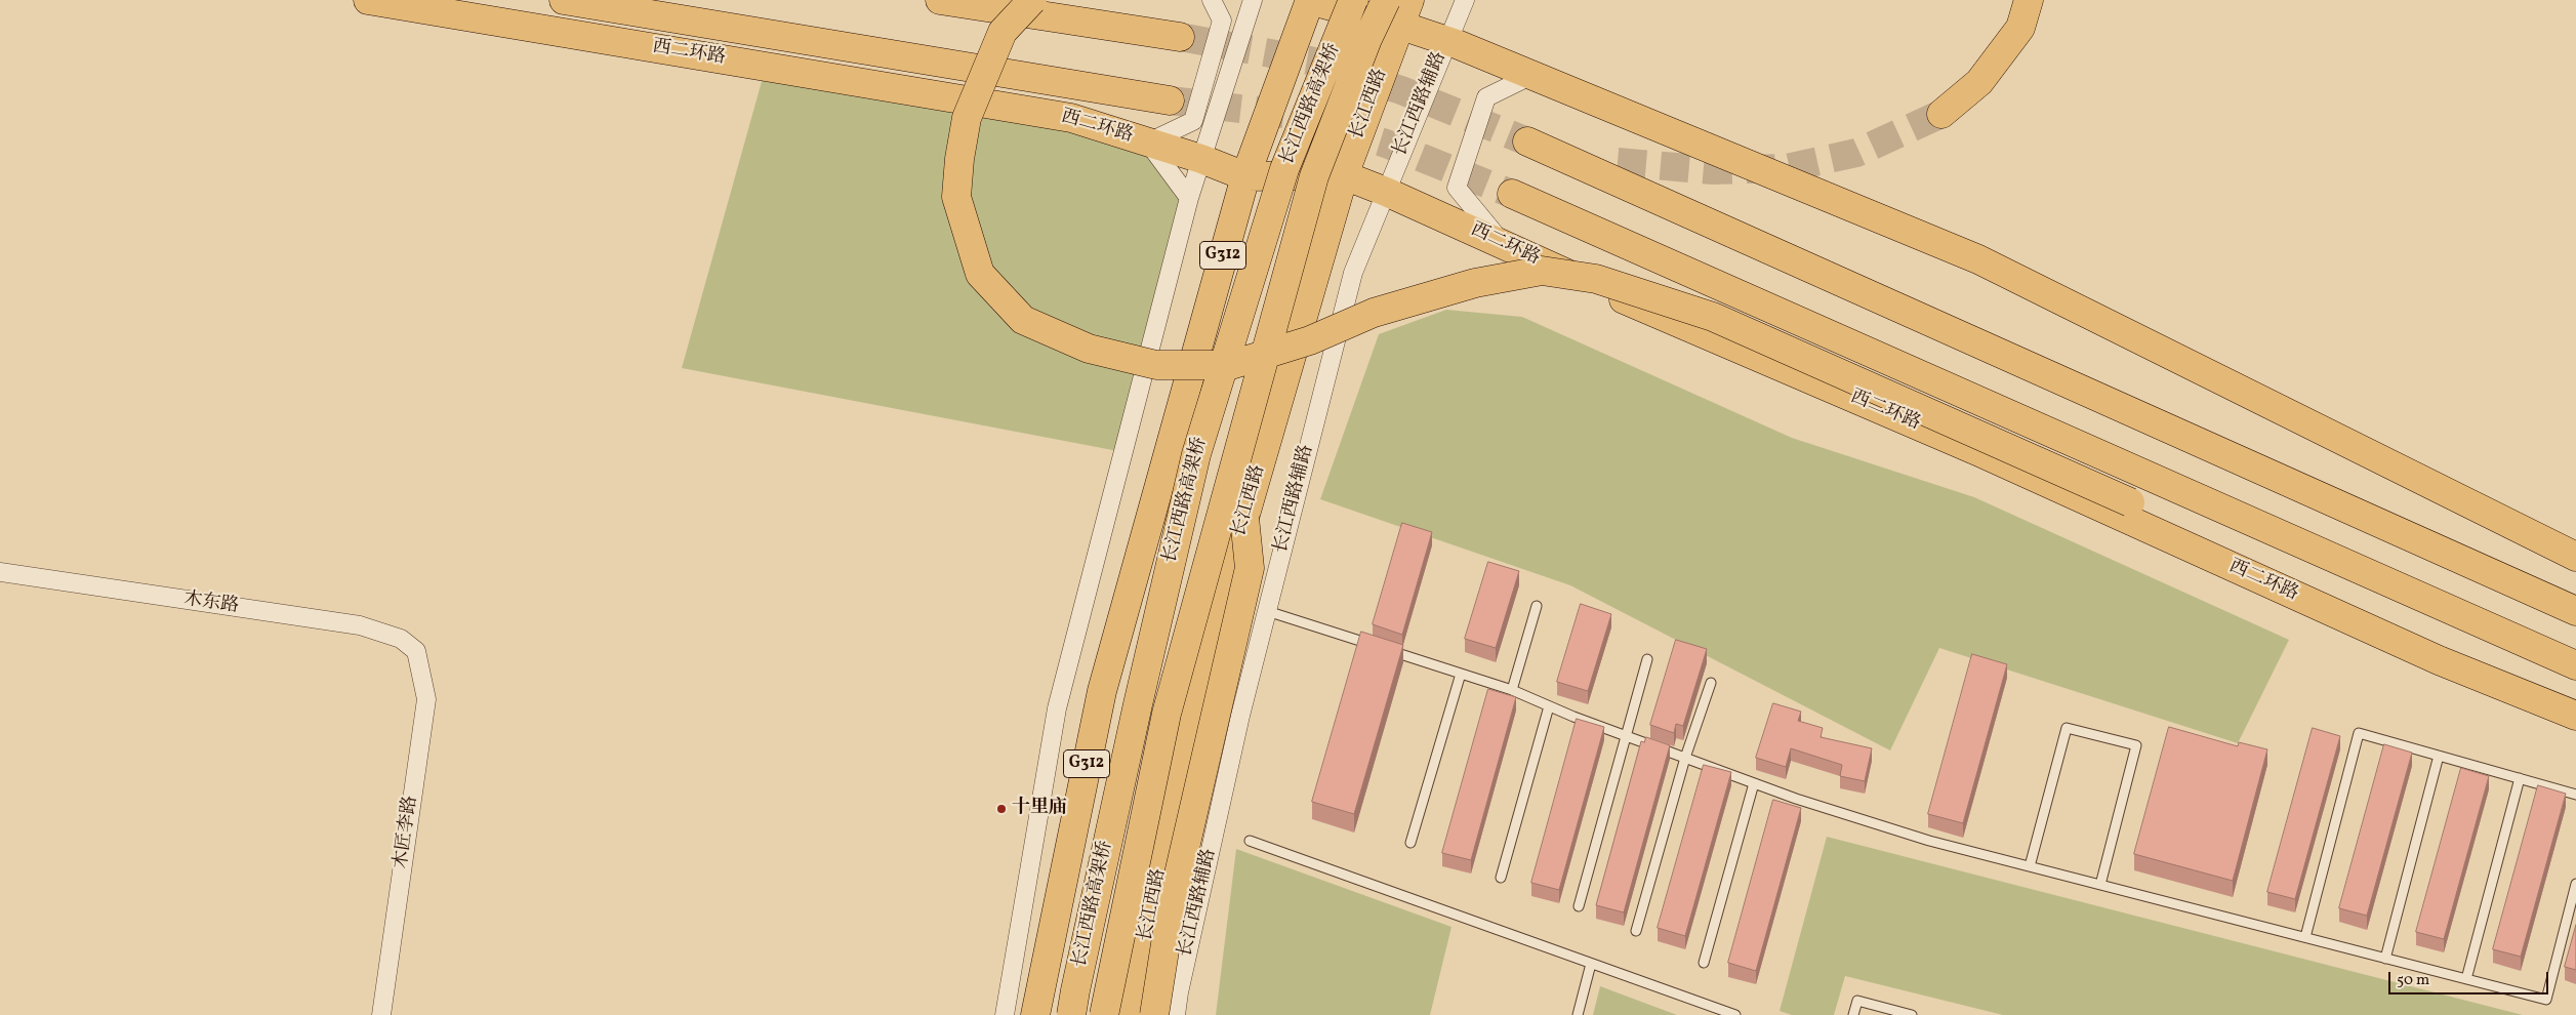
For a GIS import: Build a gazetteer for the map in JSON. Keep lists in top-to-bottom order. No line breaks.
{"streets":{"highway":["西二环路","长江西路高架桥","长江西路","G312"],"street":["长江西路辅路","木东路","木匠李路"]},"crossings":[["西二环路","长江西路"],["西二环路","长江西路辅路"],["西二环路","G312"],["木东路","木匠李路"]],"places":["十里庙"],"scale_bar":"50 m"}
